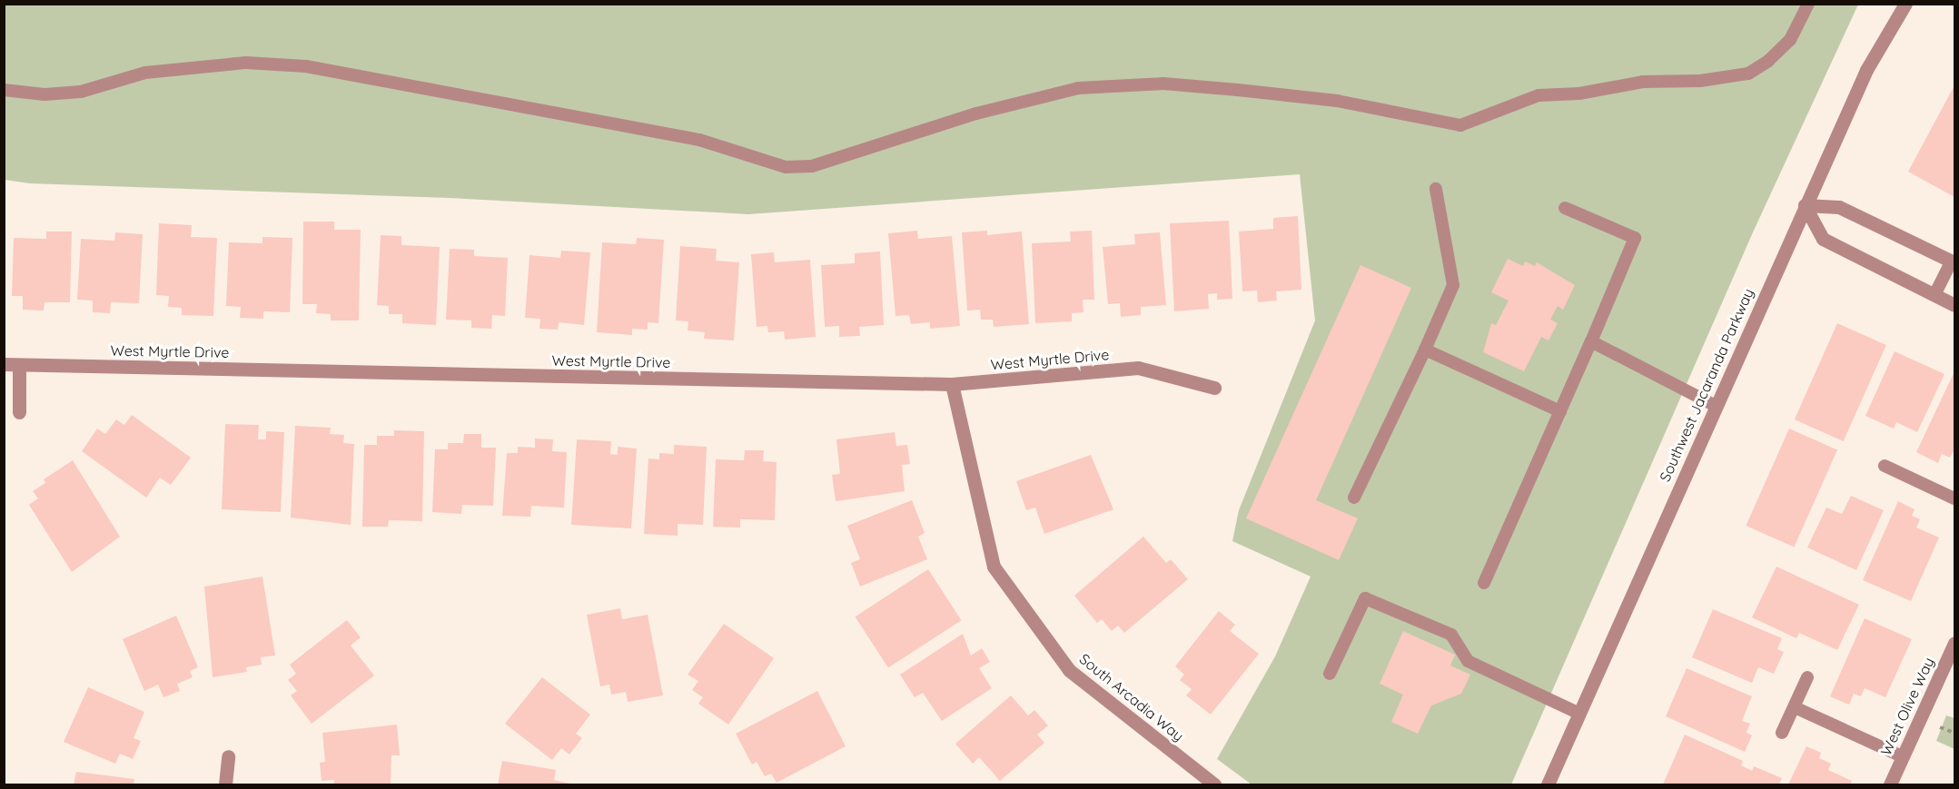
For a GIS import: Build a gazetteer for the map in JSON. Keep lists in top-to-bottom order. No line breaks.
{"streets":{"street":["West Myrtle Drive","Southwest Jacaranda Parkway","South Arcadia Way","West Olive Way"]},"crossings":[["West Myrtle Drive","South Arcadia Way"]]}
